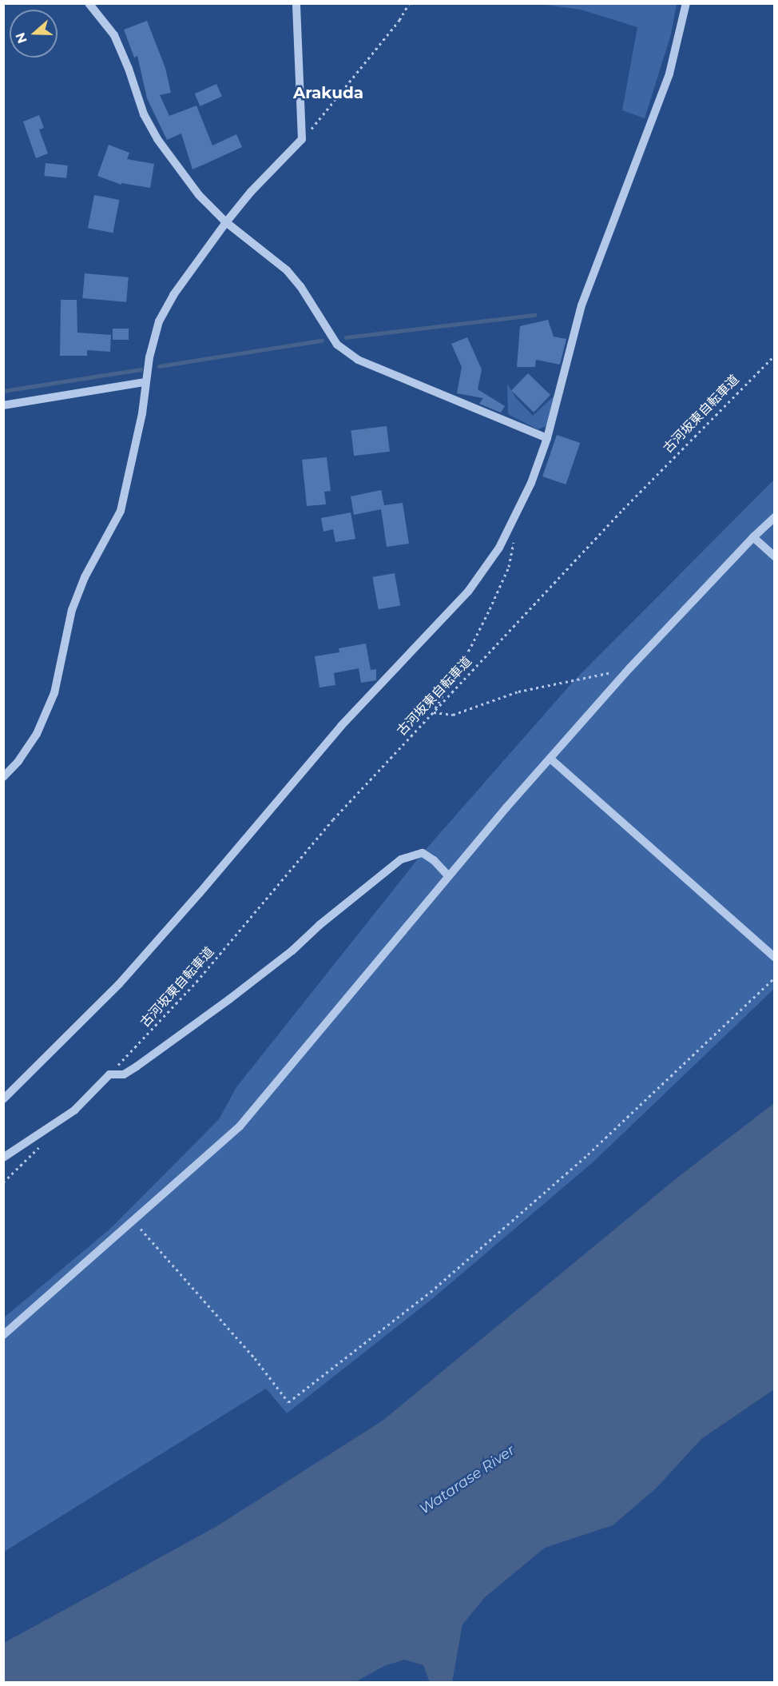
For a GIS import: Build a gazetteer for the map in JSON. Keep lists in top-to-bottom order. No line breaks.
{"streets":{"path":["古河坂東自転車道"]},"districts":["Arakuda"],"water":["Watarase River"],"north":"left"}
